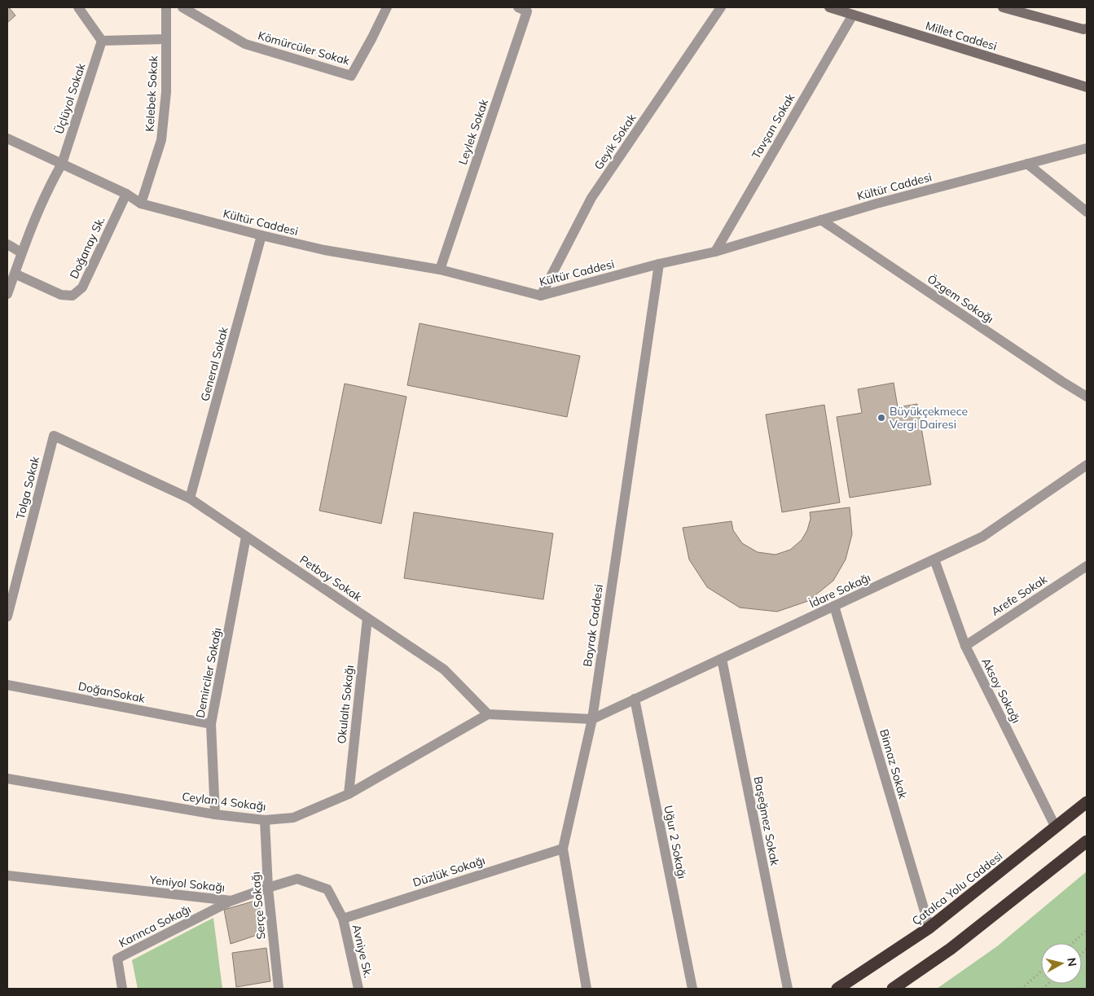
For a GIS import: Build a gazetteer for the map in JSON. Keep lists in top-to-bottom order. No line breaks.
{"streets":{"highway":["Çatalca Yolu Caddesi"],"main road":["Millet Caddesi"],"street":["Kömürcüler Sokak","Kelebek Sokak","Üçlüyol Sokak","Tavşan Sokak","Leylek Sokak","Geyik Sokak","Kültür Caddesi","Doğanay Sk.","Özgem Sokağı","General Sokak","Tolga Sokak","Petboy Sokak","İdare Sokağı","Arefe Sokak","Bayrak Caddesi","Demirciler Sokağı","Aksoy Sokağı","DoğanSokak","Okulaltı Sokağı","Binnaz Sokak","Ceylan 4 Sokağı","Başeğmez Sokak","Uğur 2 Sokağı","Düzlük Sokağı","Yeniyol Sokağı","Serçe Sokağı","Karınca Sokağı","Avniye Sk."]},"crossings":[["Millet Caddesi","Tavşan Sokak"],["Kelebek Sokak","Kültür Caddesi"],["Üçlüyol Sokak","Kültür Caddesi"],["Üçlüyol Sokak","Doğanay Sk."],["Tavşan Sokak","Kültür Caddesi"],["Leylek Sokak","Kültür Caddesi"],["Geyik Sokak","Kültür Caddesi"],["Kültür Caddesi","Doğanay Sk."],["Kültür Caddesi","Özgem Sokağı"],["Kültür Caddesi","General Sokak"],["Kültür Caddesi","Bayrak Caddesi"],["General Sokak","Petboy Sokak"],["Tolga Sokak","Petboy Sokak"],["Petboy Sokak","Demirciler Sokağı"],["Petboy Sokak","Okulaltı Sokağı"],["Petboy Sokak","Ceylan 4 Sokağı"],["İdare Sokağı","Bayrak Caddesi"],["İdare Sokağı","Aksoy Sokağı"],["İdare Sokağı","Binnaz Sokak"],["İdare Sokağı","Başeğmez Sokak"],["İdare Sokağı","Uğur 2 Sokağı"],["Arefe Sokak","Aksoy Sokağı"],["Bayrak Caddesi","Düzlük Sokağı"],["Demirciler Sokağı","DoğanSokak"],["Demirciler Sokağı","Ceylan 4 Sokağı"],["Aksoy Sokağı","Çatalca Yolu Caddesi"],["Okulaltı Sokağı","Ceylan 4 Sokağı"],["Binnaz Sokak","Çatalca Yolu Caddesi"],["Ceylan 4 Sokağı","Serçe Sokağı"],["Düzlük Sokağı","Yeniyol Sokağı"],["Düzlük Sokağı","Avniye Sk."],["Yeniyol Sokağı","Serçe Sokağı"],["Yeniyol Sokağı","Karınca Sokağı"],["Yeniyol Sokağı","Avniye Sk."]],"places":["Büyükçekmece Vergi Dairesi"],"north":"right"}
